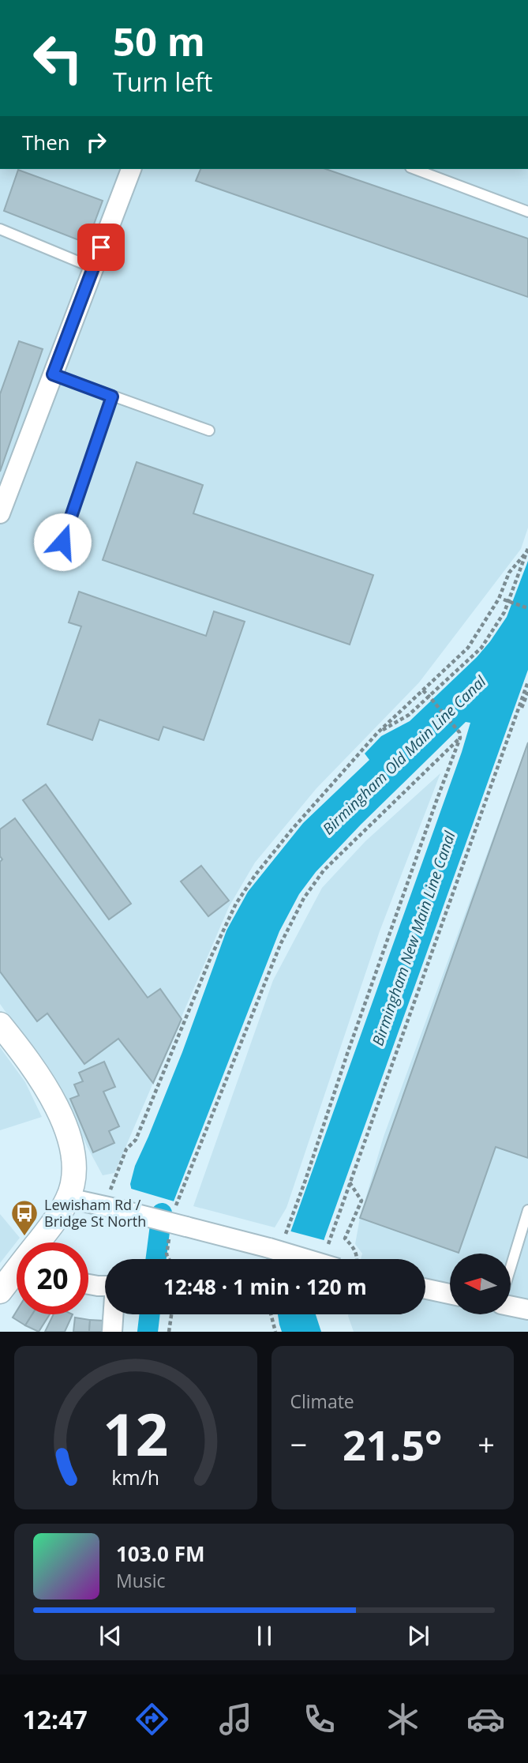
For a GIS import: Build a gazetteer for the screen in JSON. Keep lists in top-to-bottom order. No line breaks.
{"water":["Birmingham Old Main Line Canal","Birmingham New Main Line Canal"],"places":{"bus stop":["Lewisham Rd / Bridge St North"]},"north":"left","page":{"turn":["50 m","Turn left"],"then":"Then","limit":"20","trip":"12:48 · 1 min · 120 m","tile":"Climate","heat":["−","21.5°","+"],"song":["103.0 FM","Music"],"tabs":"12:47","gauge":["12","km/h"]}}
